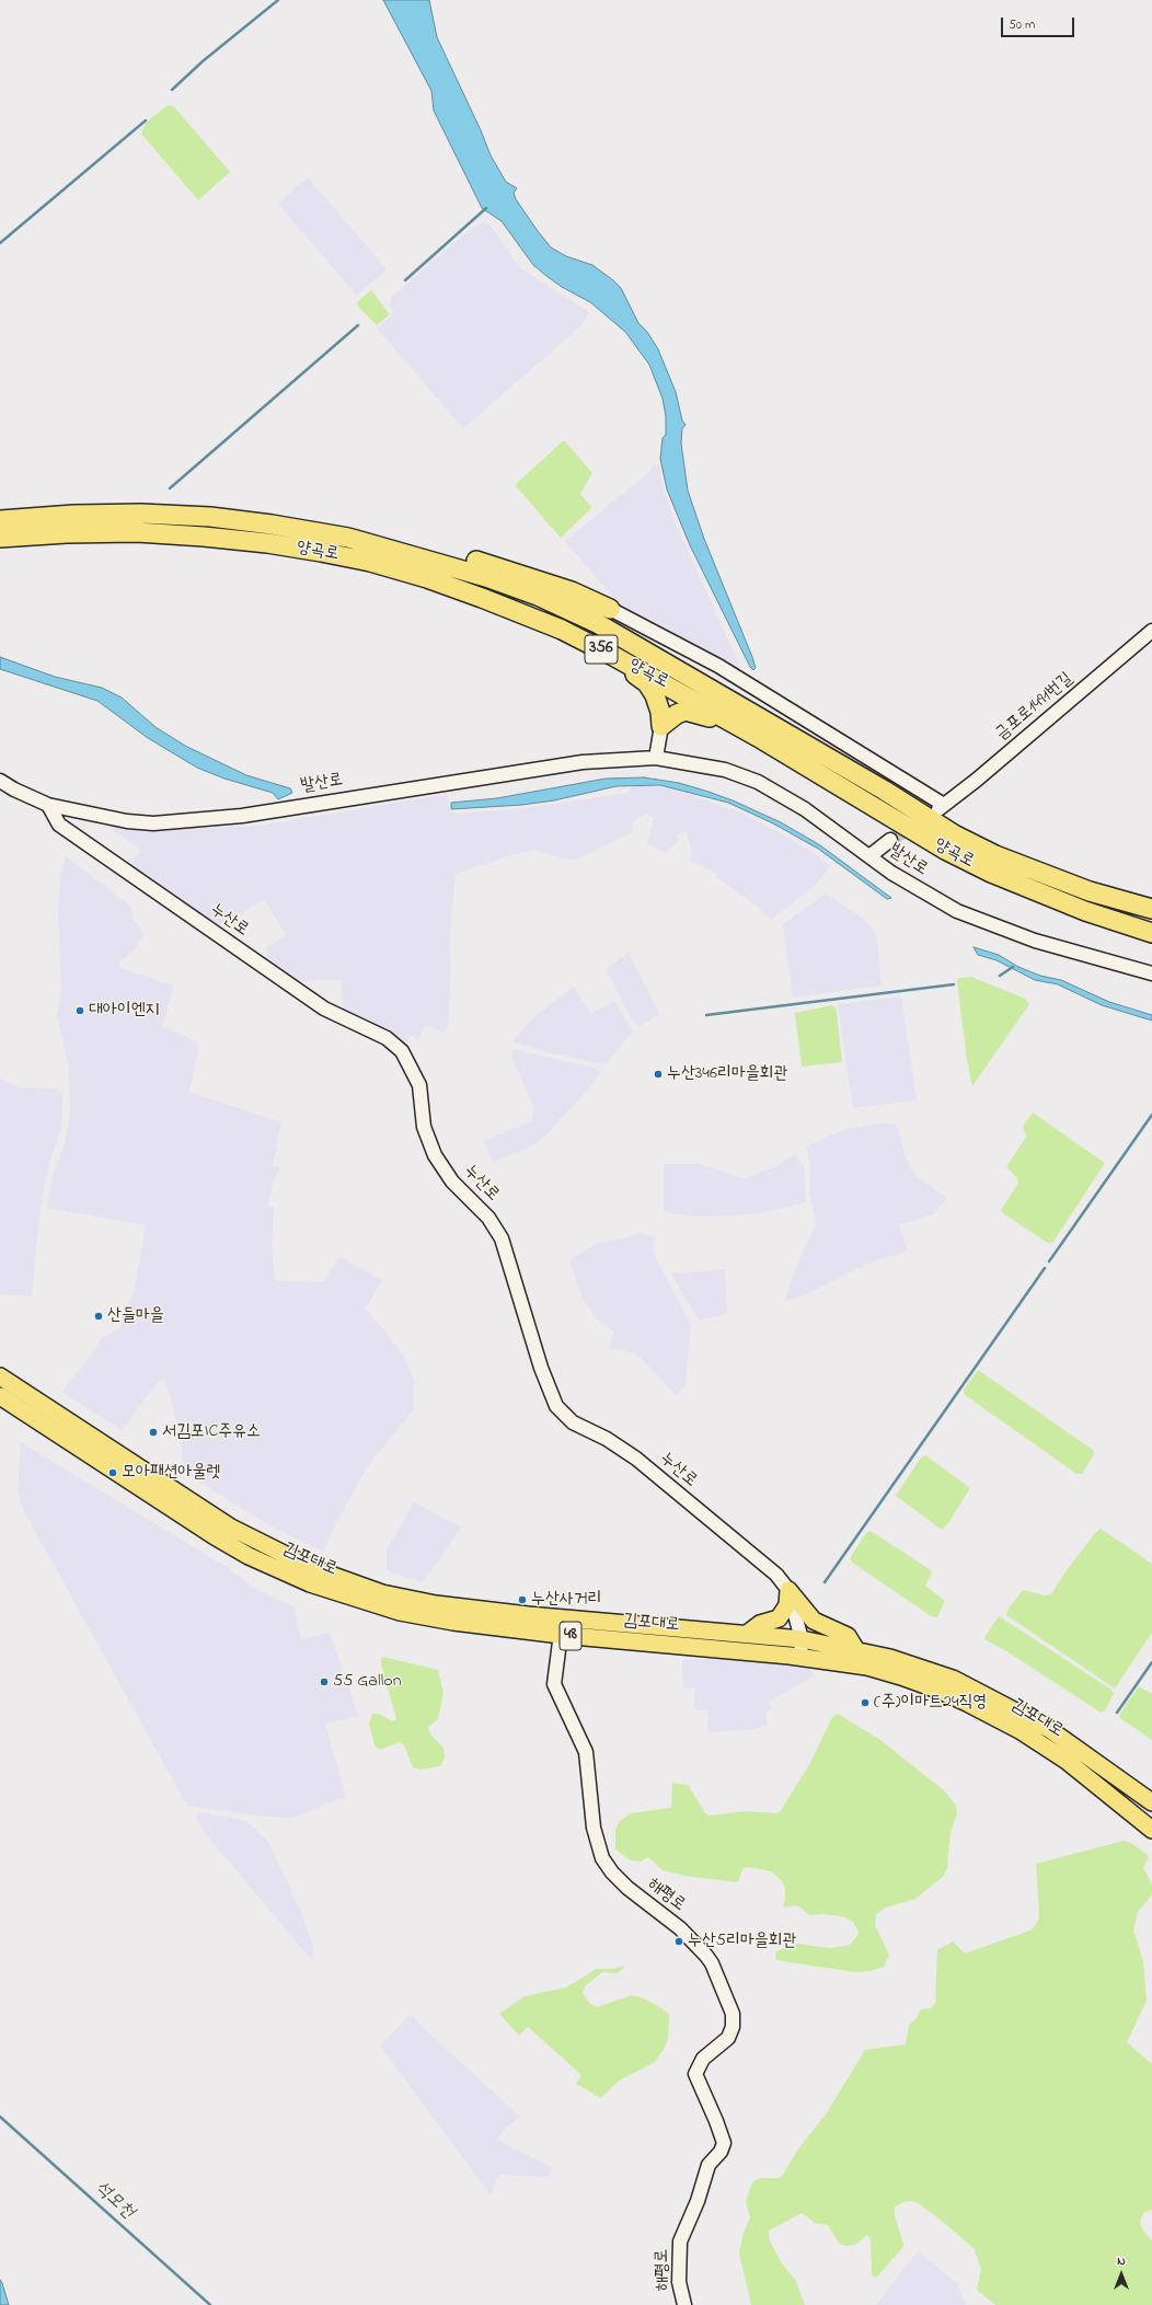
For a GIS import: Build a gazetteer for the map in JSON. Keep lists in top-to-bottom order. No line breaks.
{"streets":{"highway":["양곡로","356"],"main road":["김포대로","48"],"street":["금포로1491번길","발산로","누산로","해평로"]},"crossings":[["발산로","누산로"],["누산로","김포대로"],["김포대로","해평로"]],"water":["석모천"],"places":["대아이엔지","누산346리마을회관","산들마을","서김포IC주유소","모아패션아울렛","누산사거리","55 Gallon","(주)이마트24직영","누산5리마을회관"],"scale_bar":"50 m","north":"top"}
